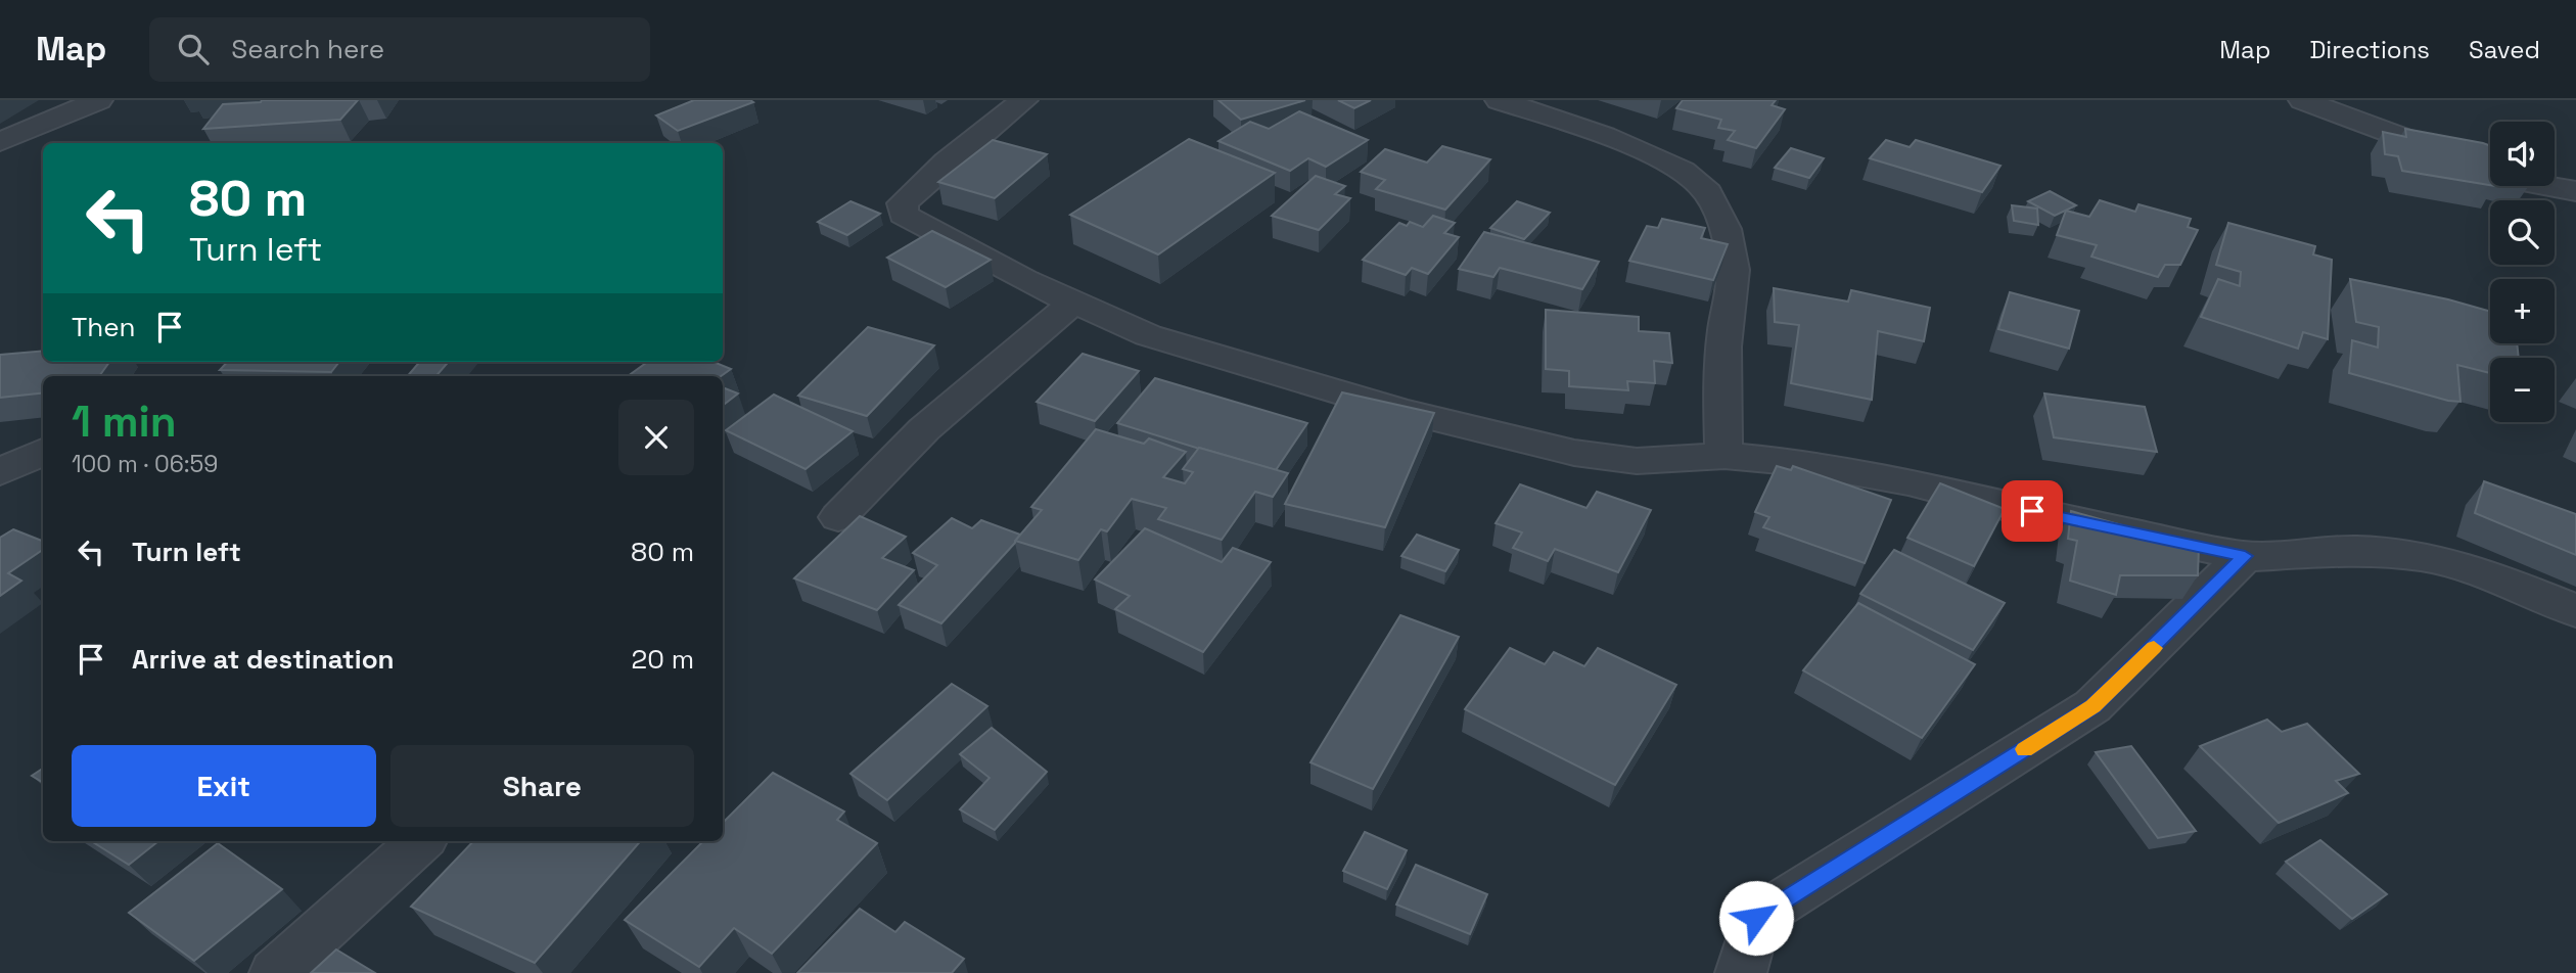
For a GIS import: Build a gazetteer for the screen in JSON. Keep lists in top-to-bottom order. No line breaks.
{"page":{"header":"Map","search":"Search here","nav":["Map","Directions","Saved"],"map_buttons":["+","−"],"turn":["80 m","Turn left"],"then":"Then","heading":["1 min","100 m · 06:59"],"list":[{"name":"Turn left","value":"80 m"},{"name":"Arrive at destination","value":"20 m"}],"buttons":["Exit","Share"]}}
